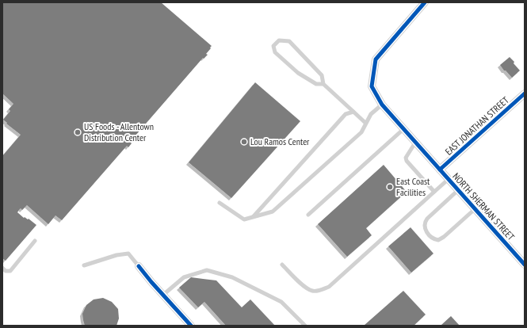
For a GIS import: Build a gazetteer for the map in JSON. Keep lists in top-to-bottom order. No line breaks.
{"streets":{"street":["EAST JONATHAN STREET","NORTH SHERMAN STREET"]},"crossings":[["EAST JONATHAN STREET","NORTH SHERMAN STREET"]],"places":["US Foods - Allentown Distribution Center","Lou Ramos Center","East Coast Facilities"]}
